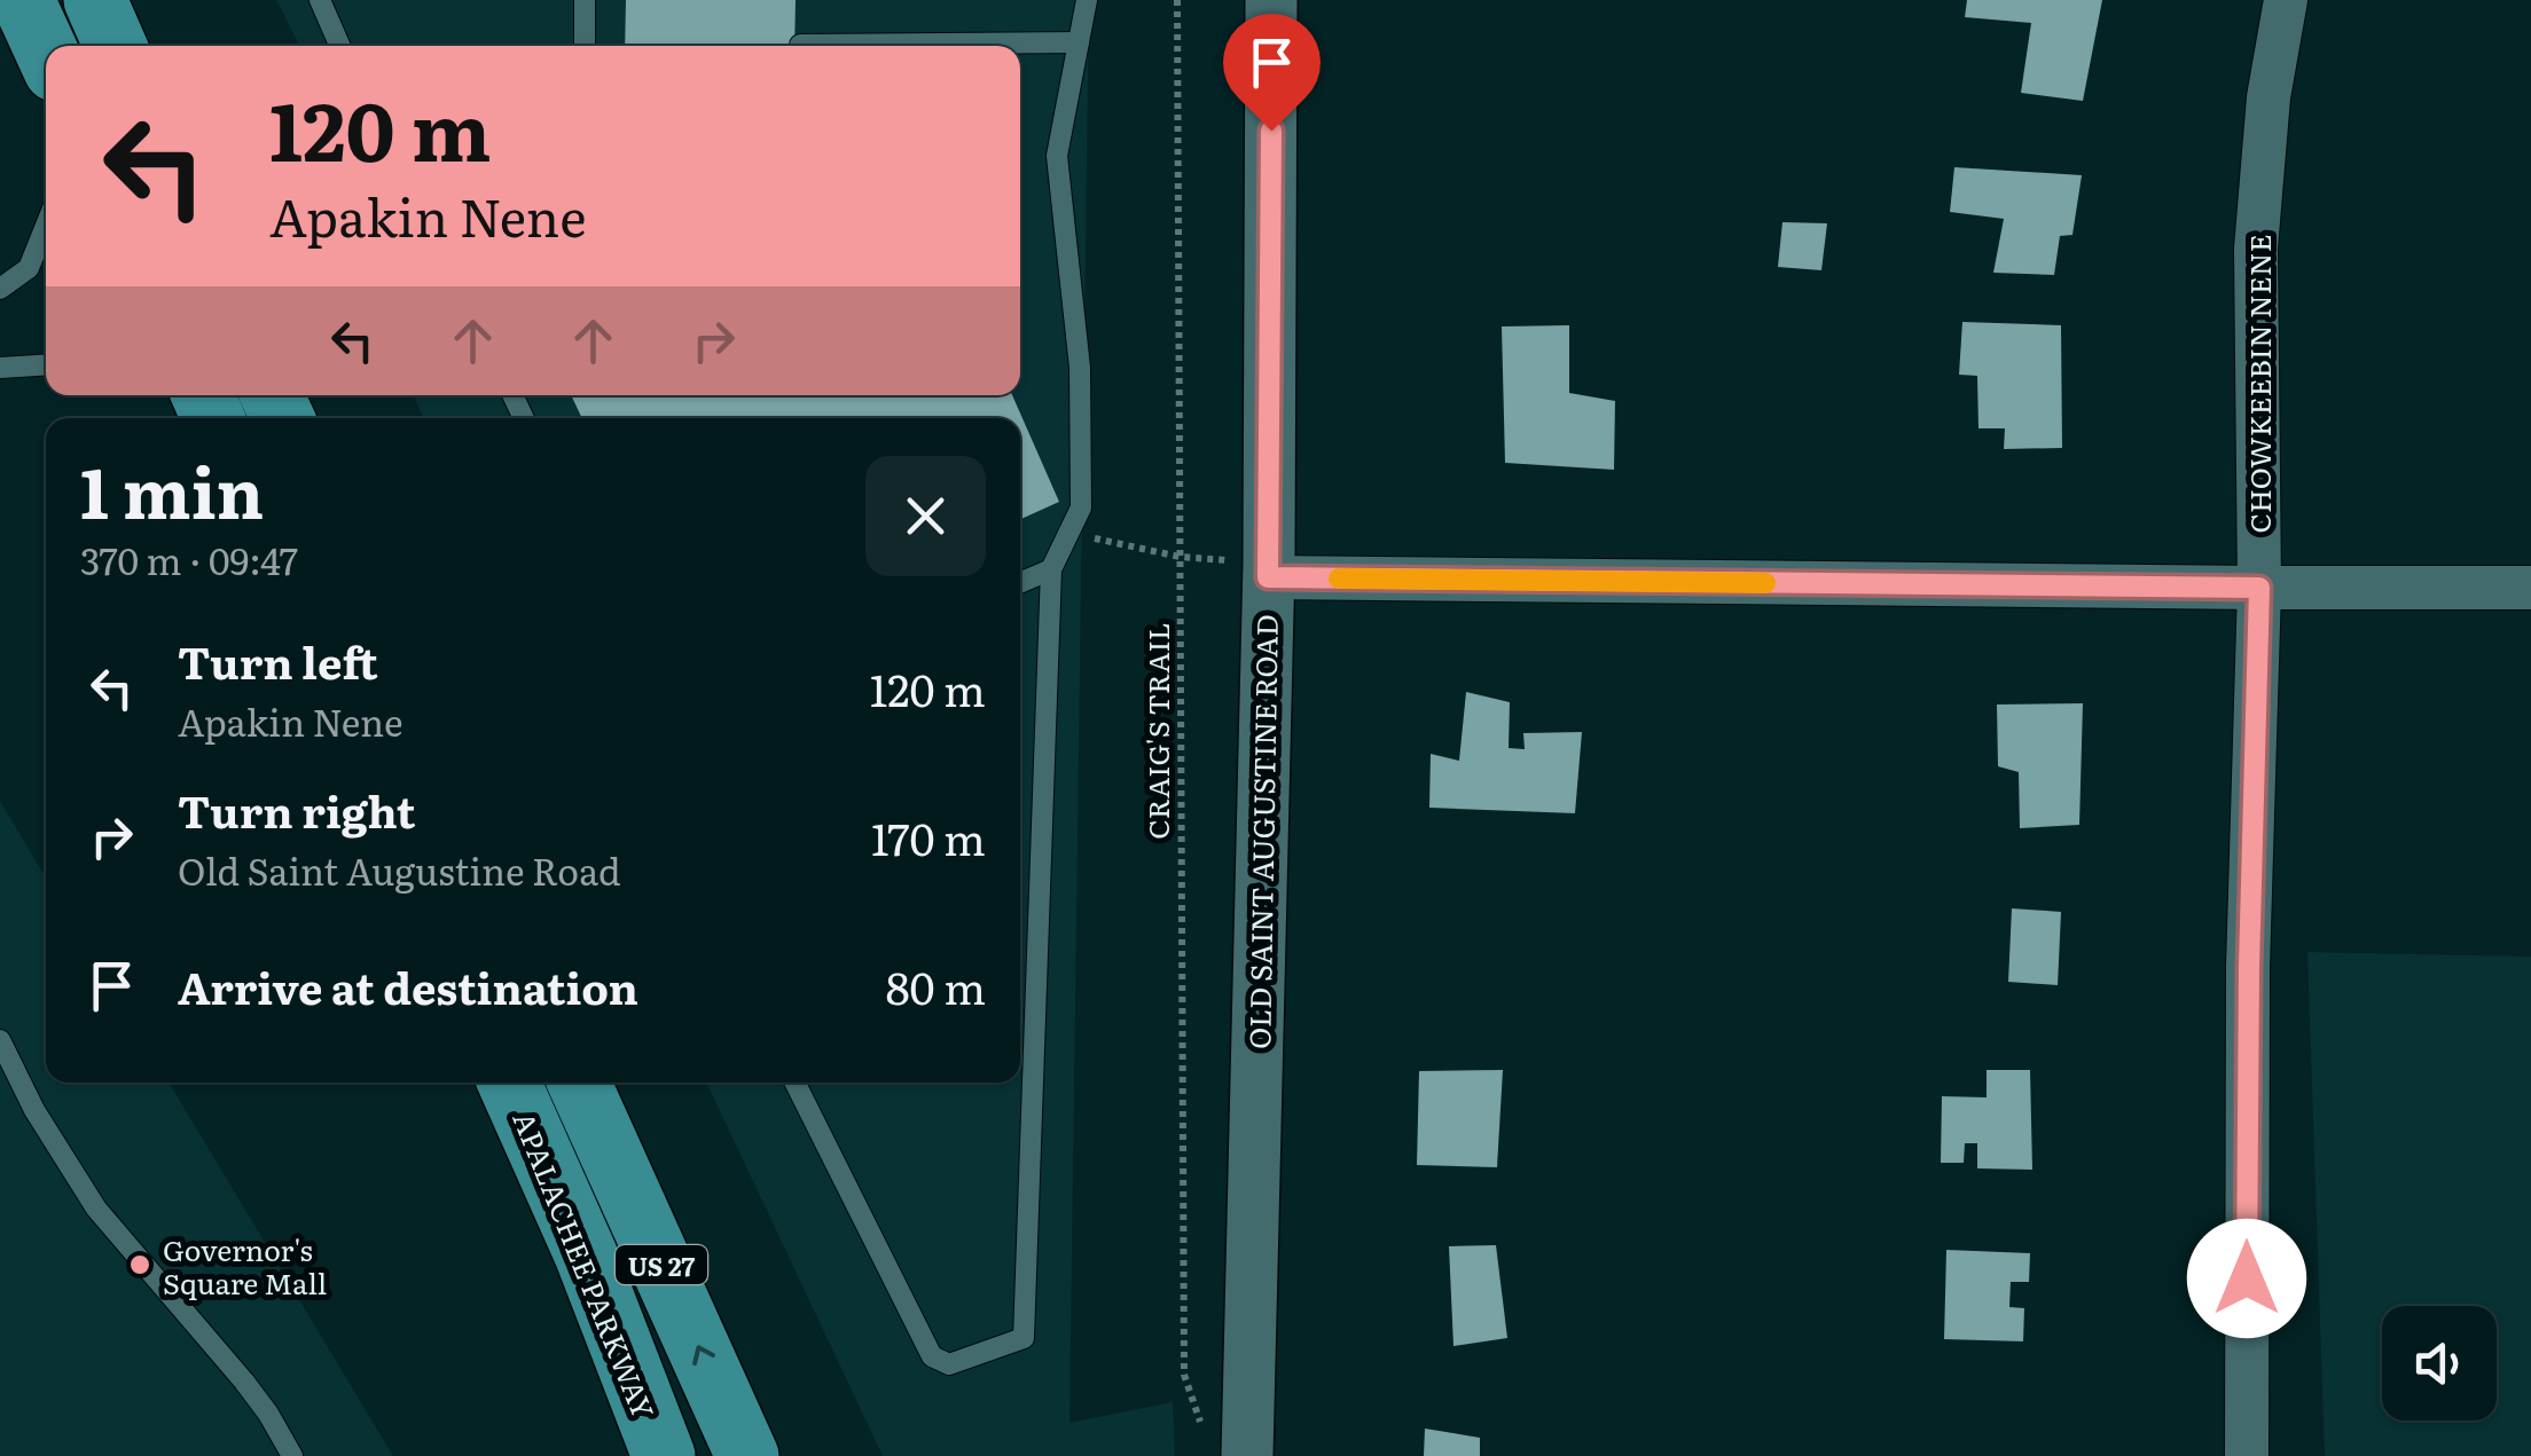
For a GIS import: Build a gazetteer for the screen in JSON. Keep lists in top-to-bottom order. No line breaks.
{"streets":{"main road":["APALACHEE PARKWAY","US 27"],"street":["CHOWKEEBIN NENE","OLD SAINT AUGUSTINE ROAD"],"path":["CRAIG'S TRAIL"]},"crossings":[["CRAIG'S TRAIL","OLD SAINT AUGUSTINE ROAD"]],"places":["Governor's Square Mall"],"page":{"turn":["120 m","Apakin Nene"],"heading":["1 min","370 m · 09:47"],"list":[{"name":"Turn left","note":"Apakin Nene","value":"120 m"},{"name":"Turn right","note":"Old Saint Augustine Road","value":"170 m"},{"name":"Arrive at destination","value":"80 m"}]}}
